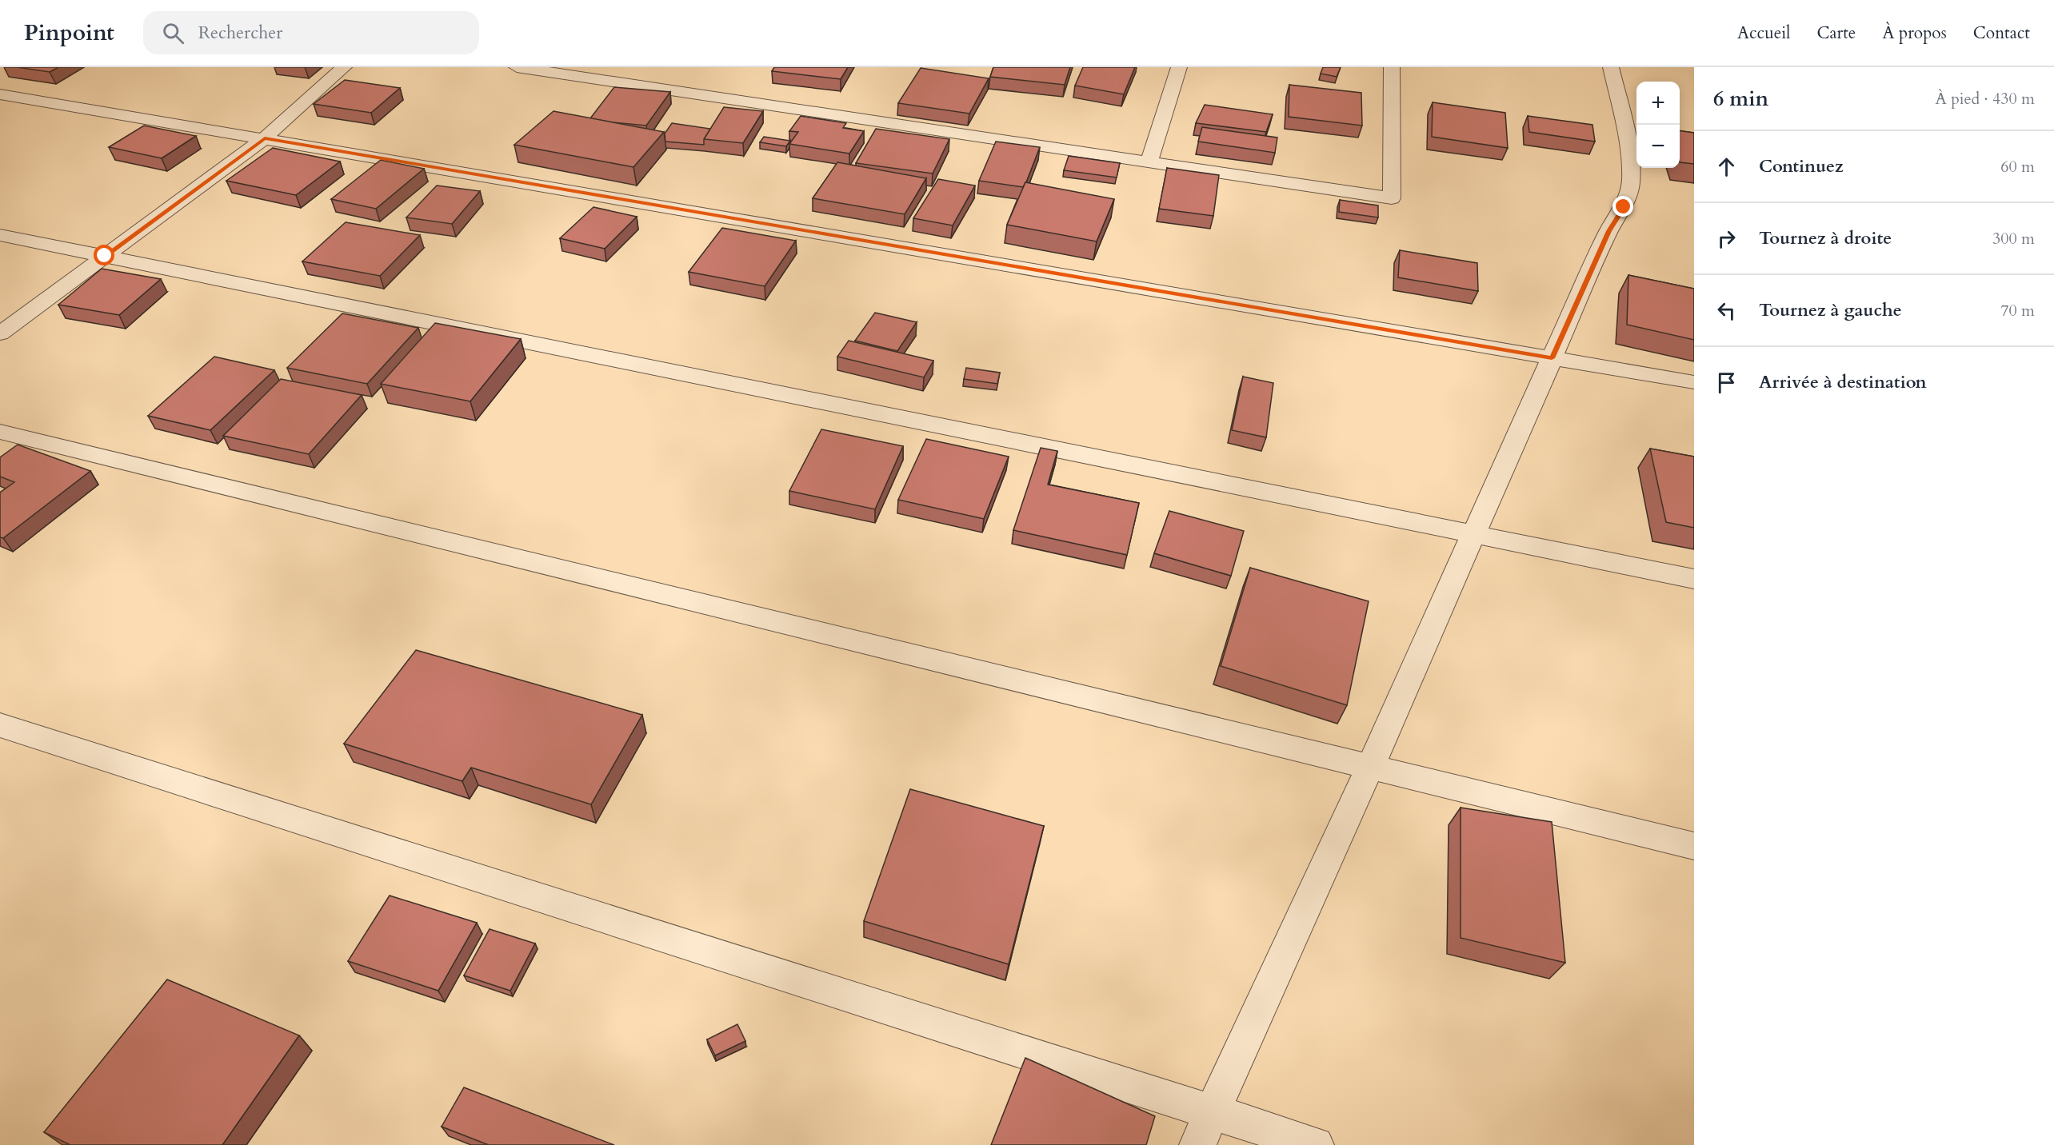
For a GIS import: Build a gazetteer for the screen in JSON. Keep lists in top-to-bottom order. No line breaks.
{"page":{"header":"Pinpoint","search":"Rechercher","nav":["Accueil","Carte","À propos","Contact"],"heading":["6 min","À pied · 430 m"],"map_buttons":["+","−"],"list":[["Continuez","60 m"],["Tournez à droite","300 m"],["Tournez à gauche","70 m"],"Arrivée à destination"]}}
